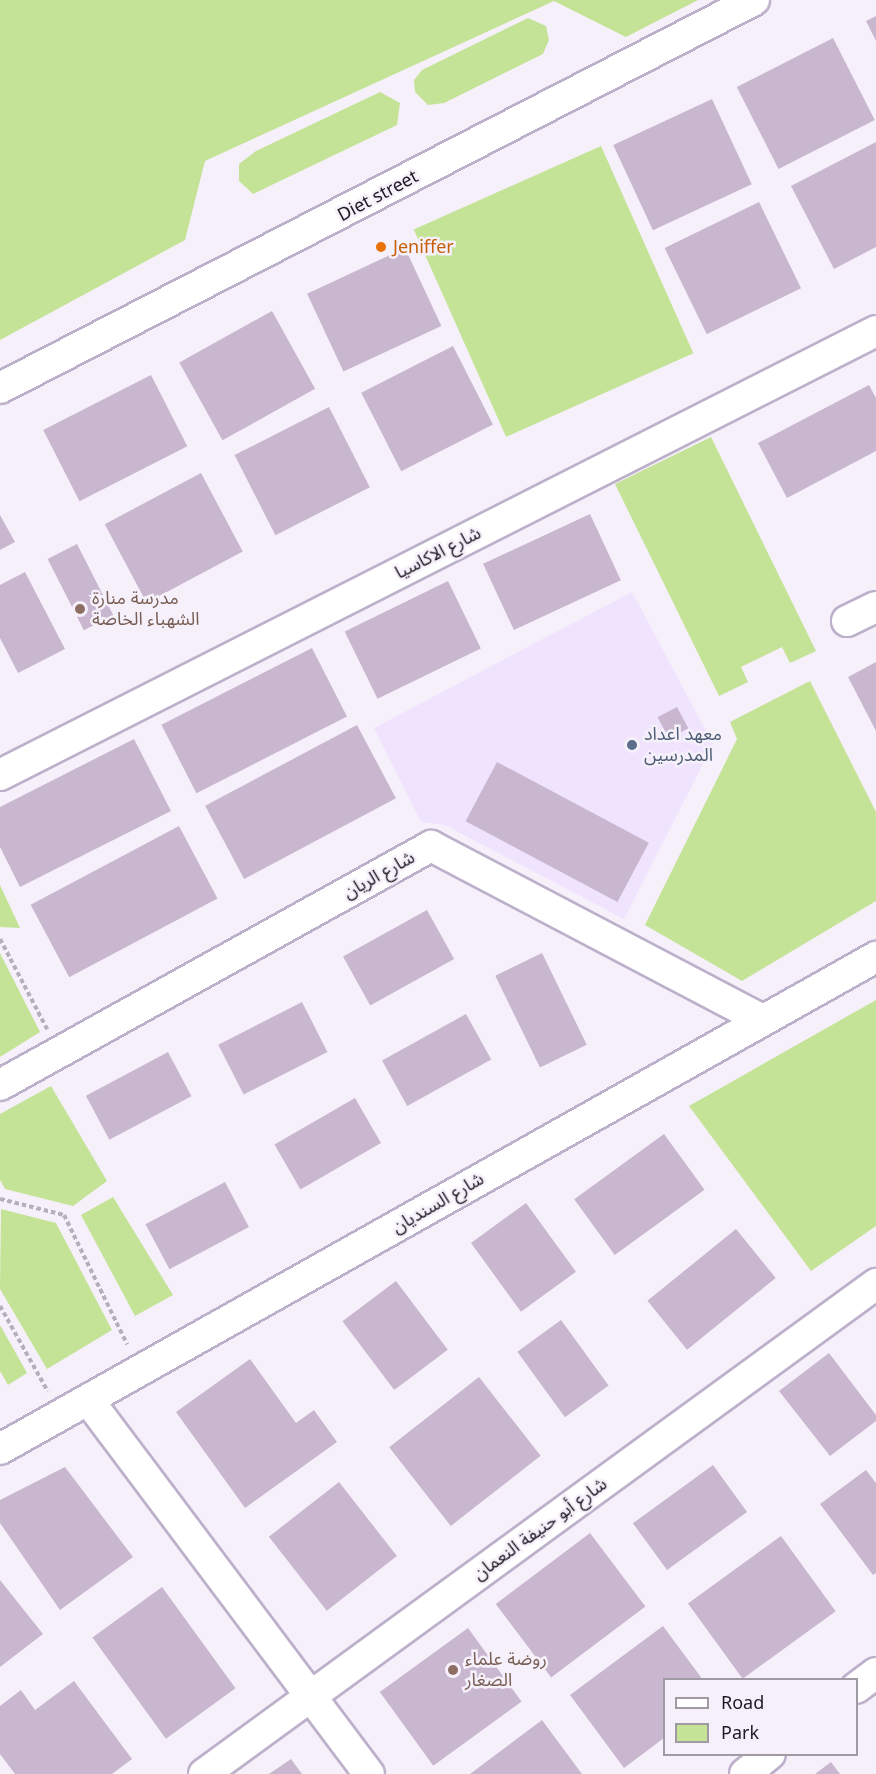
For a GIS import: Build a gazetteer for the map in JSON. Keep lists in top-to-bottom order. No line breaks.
{"streets":{"street":["Diet street","شارع الاكاسيا","شارع الريان","شارع السنديان","شارع أبو حنيفة النعمان"]},"crossings":[["شارع الريان","شارع السنديان"]],"places":["Jeniffer","مدرسة منارة الشهباء الخاصة","معهد اعداد المدرسين","روضة علماء الصغار"],"legend":["Road","Park"]}
